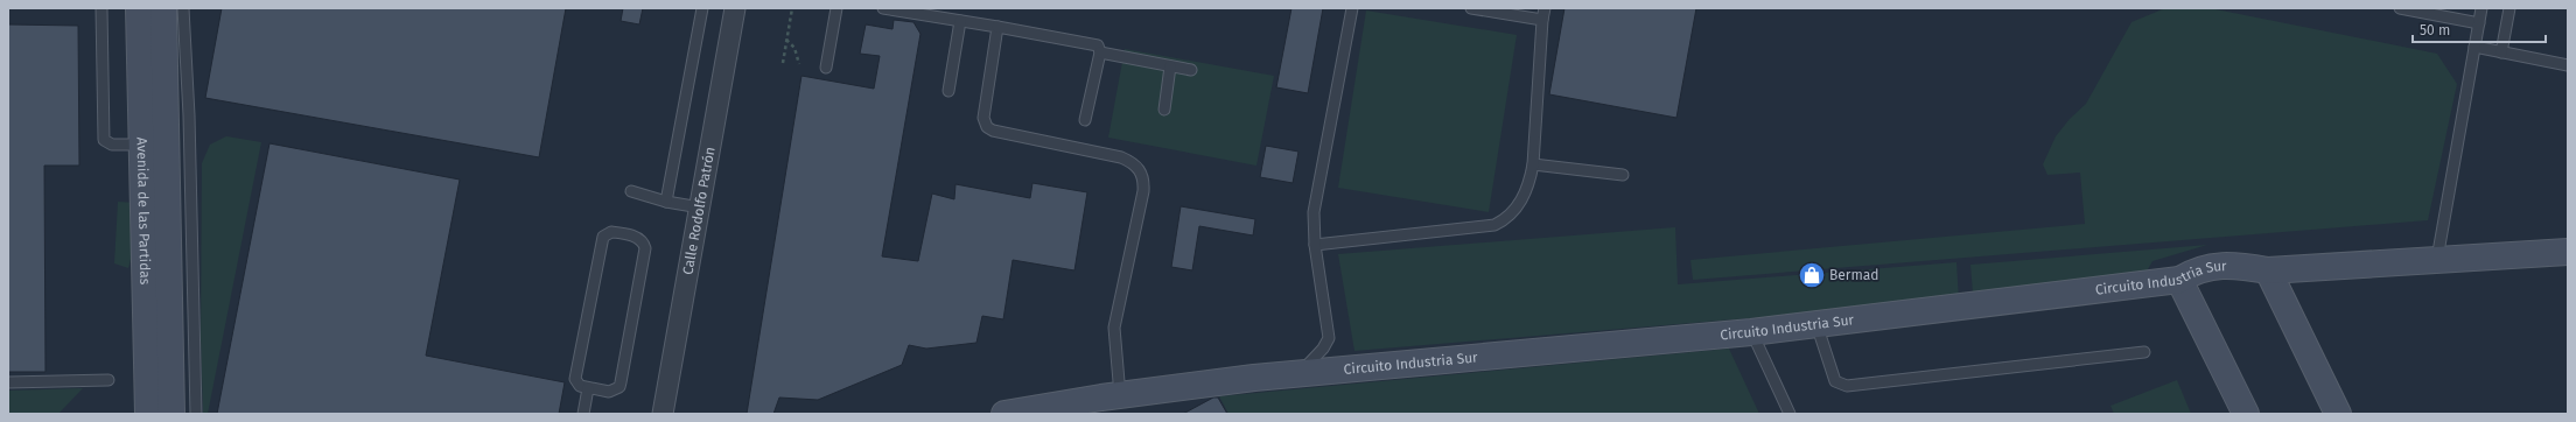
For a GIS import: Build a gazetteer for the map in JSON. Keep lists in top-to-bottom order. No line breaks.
{"streets":{"main road":["Avenida de las Partidas","Circuito Industria Sur"],"street":["Calle Rodolfo Patrón"]},"places":{"shop":["Bermad"]},"scale_bar":"50 m"}
